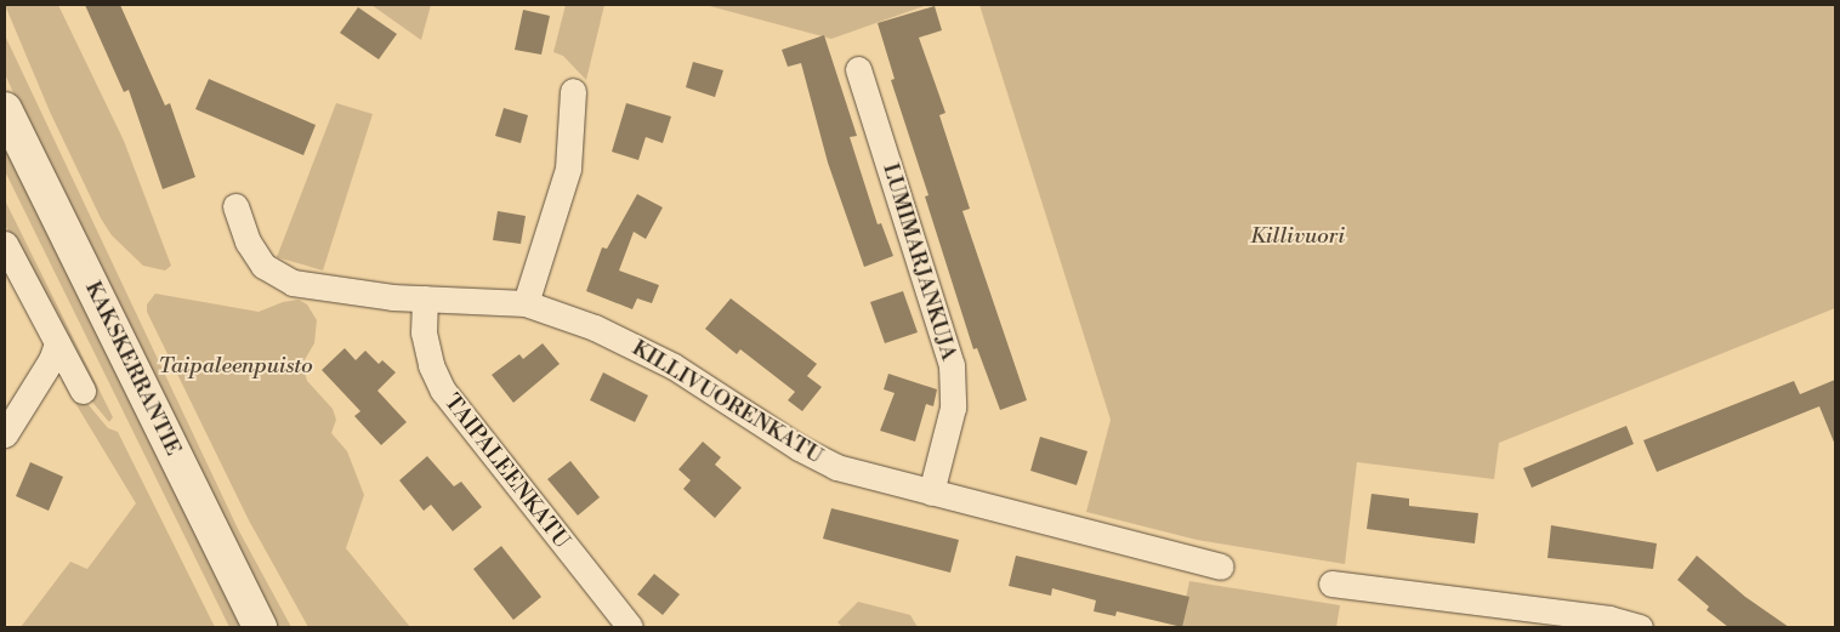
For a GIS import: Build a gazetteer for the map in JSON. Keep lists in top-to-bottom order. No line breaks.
{"streets":{"main road":["KAKSKERRANTIE"],"street":["LUMIMARJANKUJA","KILLIVUORENKATU","TAIPALEENKATU"]},"crossings":[["LUMIMARJANKUJA","KILLIVUORENKATU"],["KILLIVUORENKATU","TAIPALEENKATU"]],"parks":["Killivuori","Taipaleenpuisto"]}
